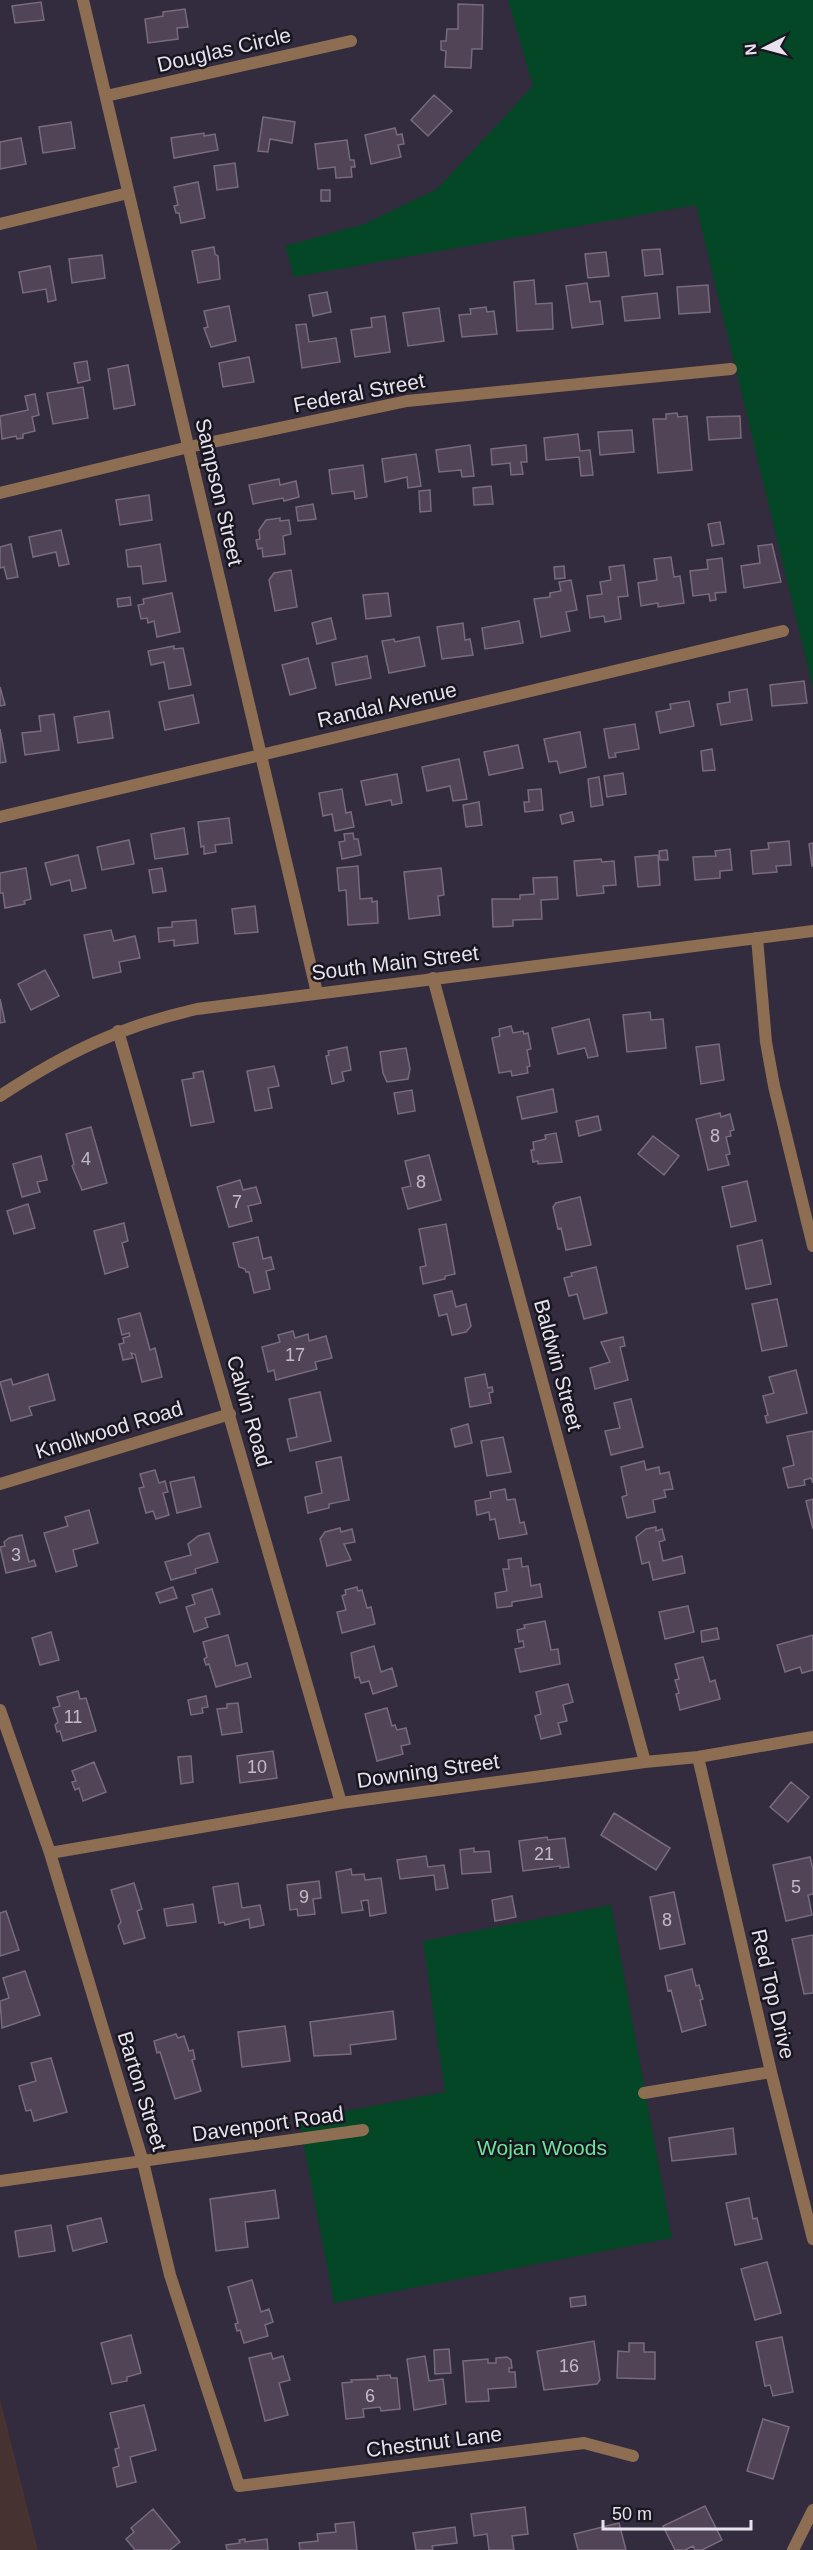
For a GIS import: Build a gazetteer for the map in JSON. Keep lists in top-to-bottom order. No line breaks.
{"streets":{"street":["Douglas Circle","Federal Street","Sampson Street","Randal Avenue","South Main Street","Baldwin Street","Calvin Road","Knollwood Road","Downing Street","Red Top Drive","Barton Street","Davenport Road","Chestnut Lane"]},"crossings":[["Douglas Circle","Sampson Street"],["Federal Street","Sampson Street"],["Sampson Street","Randal Avenue"],["Sampson Street","South Main Street"],["South Main Street","Baldwin Street"],["South Main Street","Calvin Road"],["Baldwin Street","Downing Street"],["Calvin Road","Knollwood Road"],["Calvin Road","Downing Street"],["Downing Street","Red Top Drive"],["Downing Street","Barton Street"],["Barton Street","Davenport Road"],["Barton Street","Chestnut Lane"]],"parks":["Wojan Woods"],"house_numbers":["8","4","8","7","17","3","11","10","21","5","9","8","16","6"],"scale_bar":"50 m","north":"left"}
